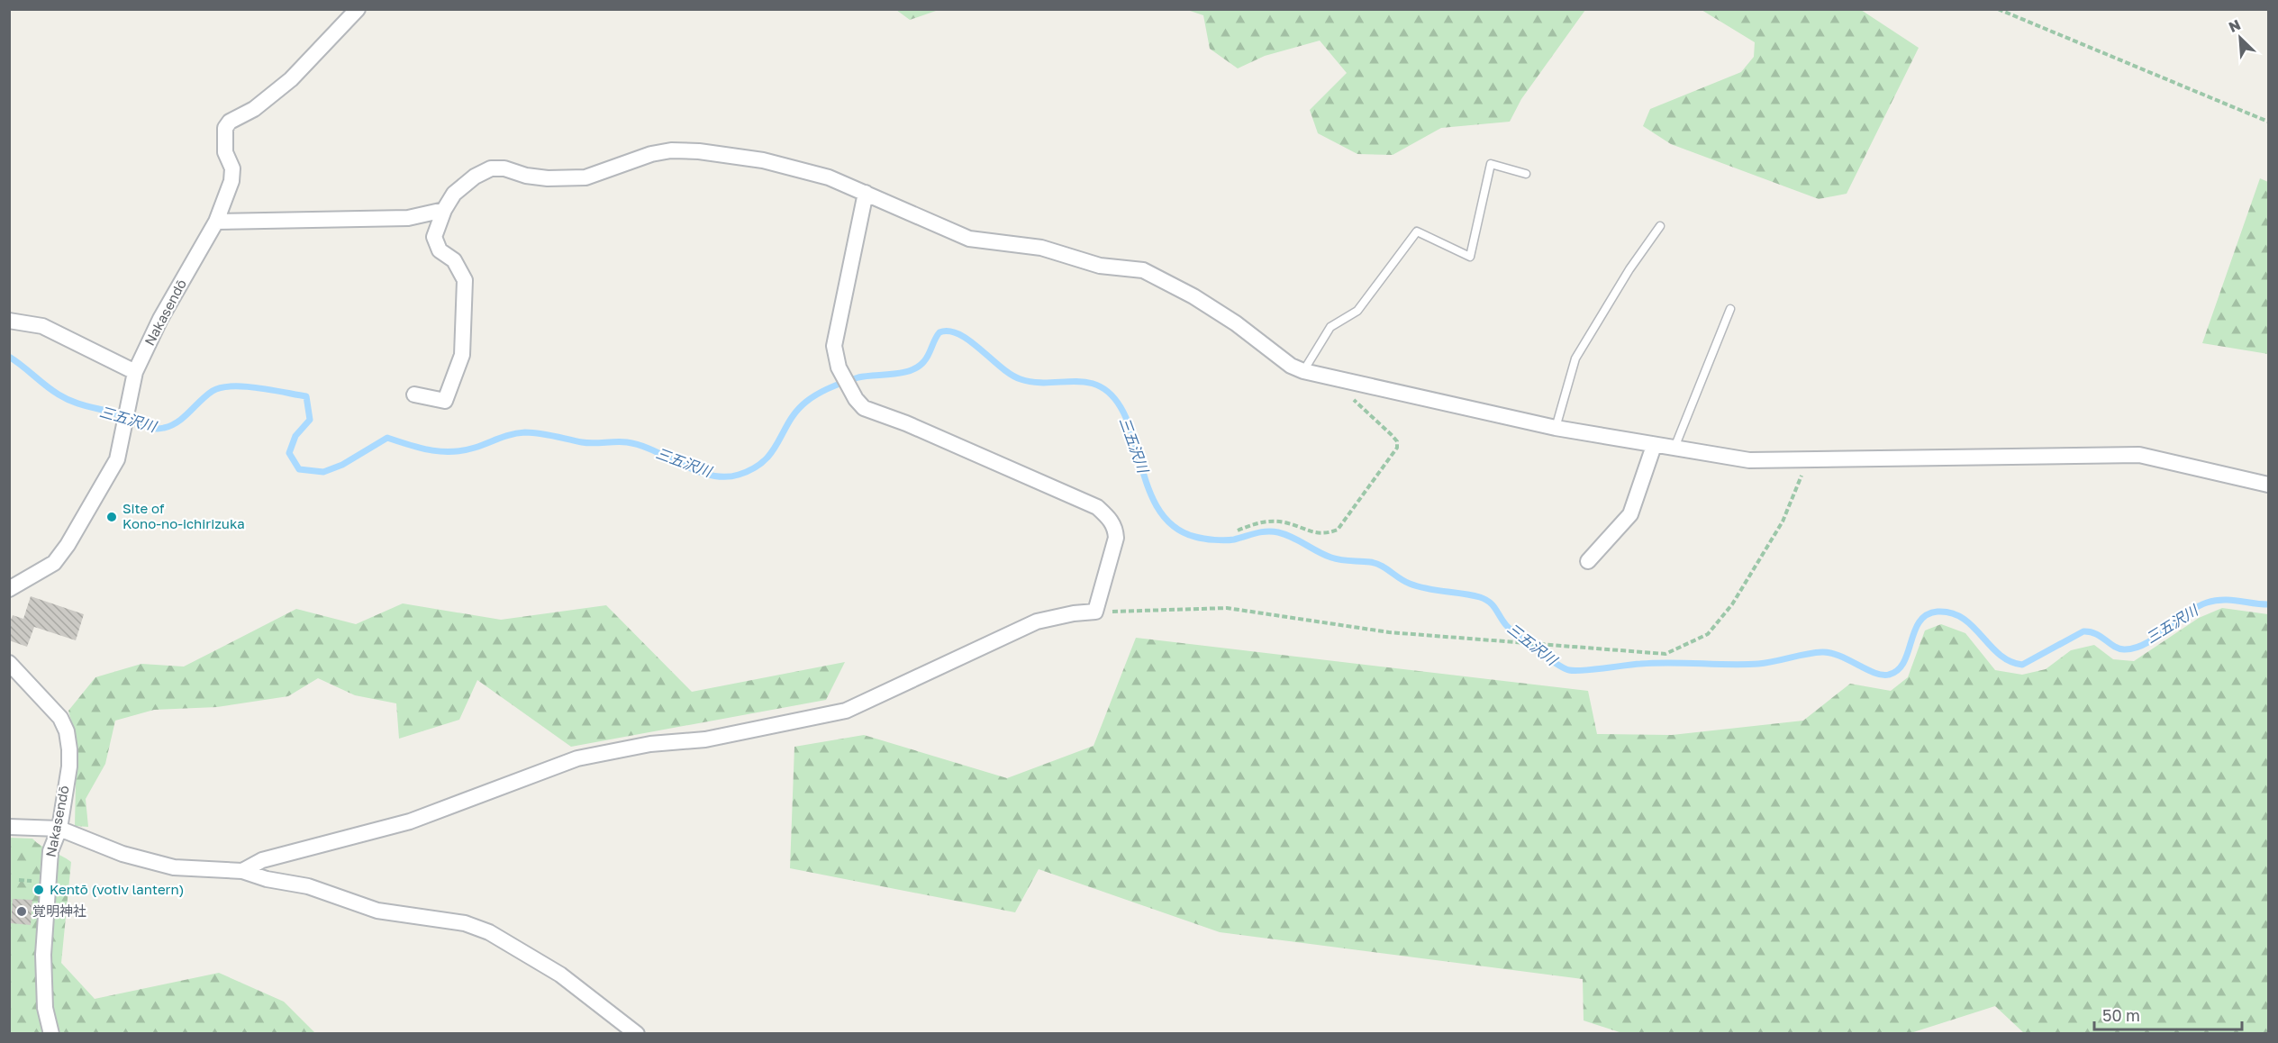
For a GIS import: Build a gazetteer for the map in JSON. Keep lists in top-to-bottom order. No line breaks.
{"streets":{"street":["Nakasendō"]},"water":["三五沢川"],"places":["Site of Kono-no-ichirizuka","Kentō (votiv lantern)","覚明神社"],"scale_bar":"50 m","north":"top left"}
